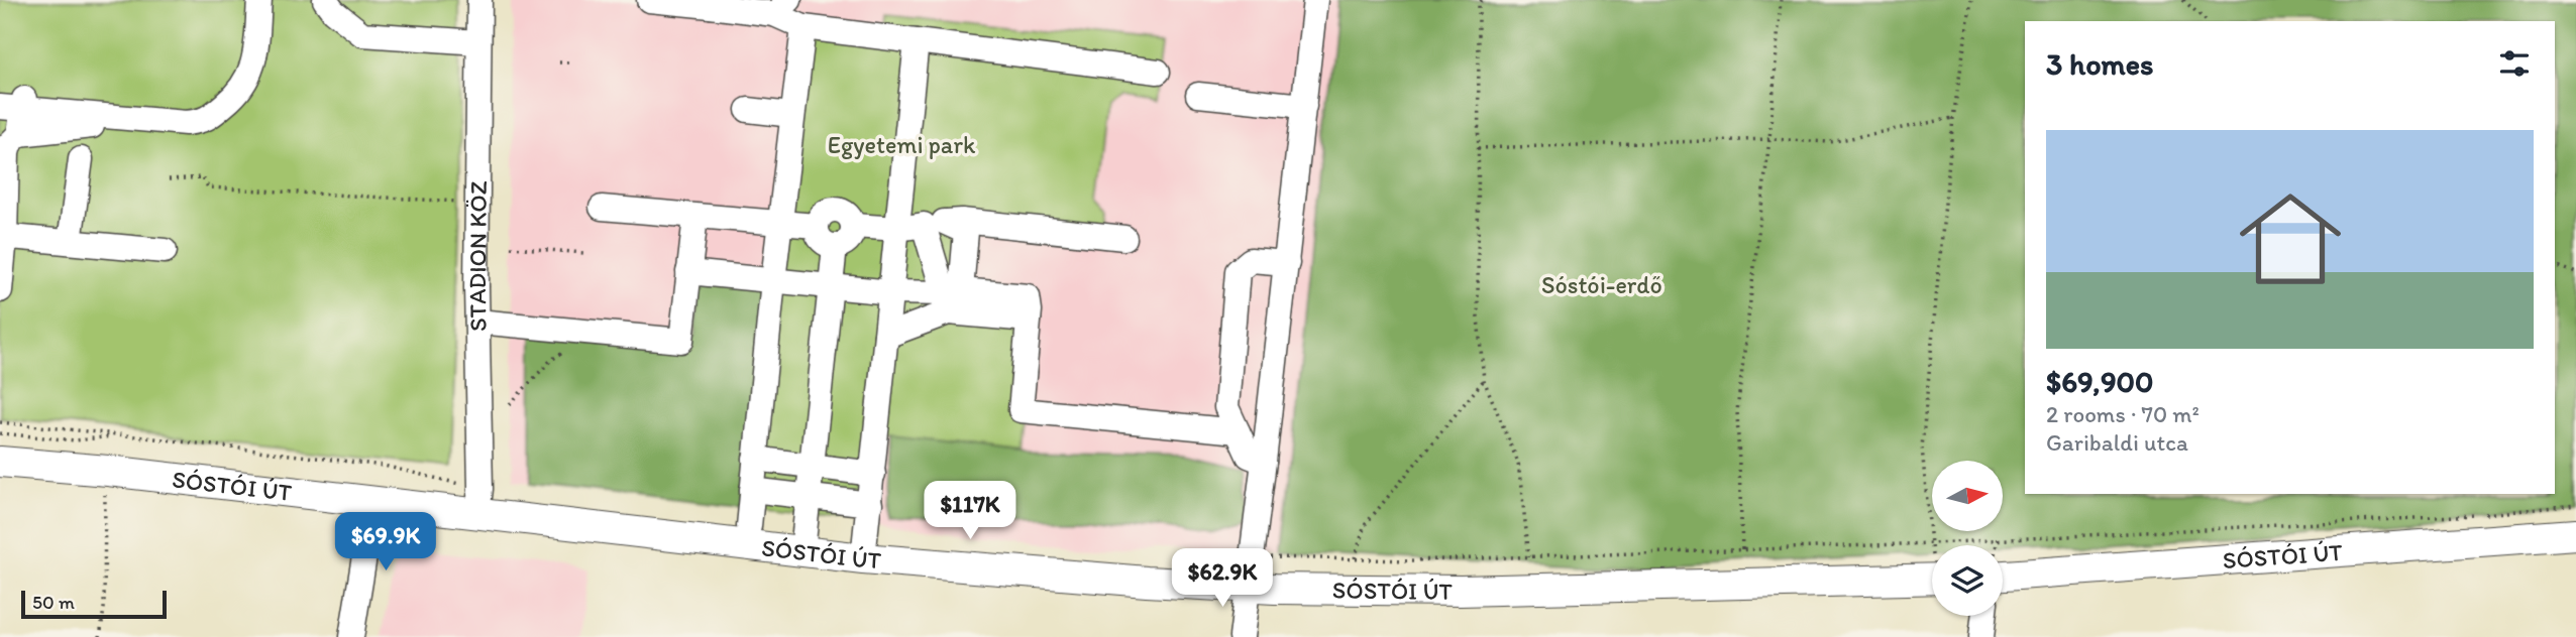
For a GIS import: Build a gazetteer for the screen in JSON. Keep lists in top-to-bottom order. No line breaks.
{"streets":{"main road":["SÓSTÓI ÚT"],"street":["STADION KÖZ"]},"crossings":[["STADION KÖZ","SÓSTÓI ÚT"]],"parks":["Egyetemi park","Sóstói-erdő"],"scale_bar":"50 m","north":"right","page":{"heading":"3 homes","list":[{"name":"$69,900","note":"2 rooms · 70 m² · Garibaldi utca"}],"price":["$117K","$69.9K","$62.9K"],"scale":"50 m"}}
